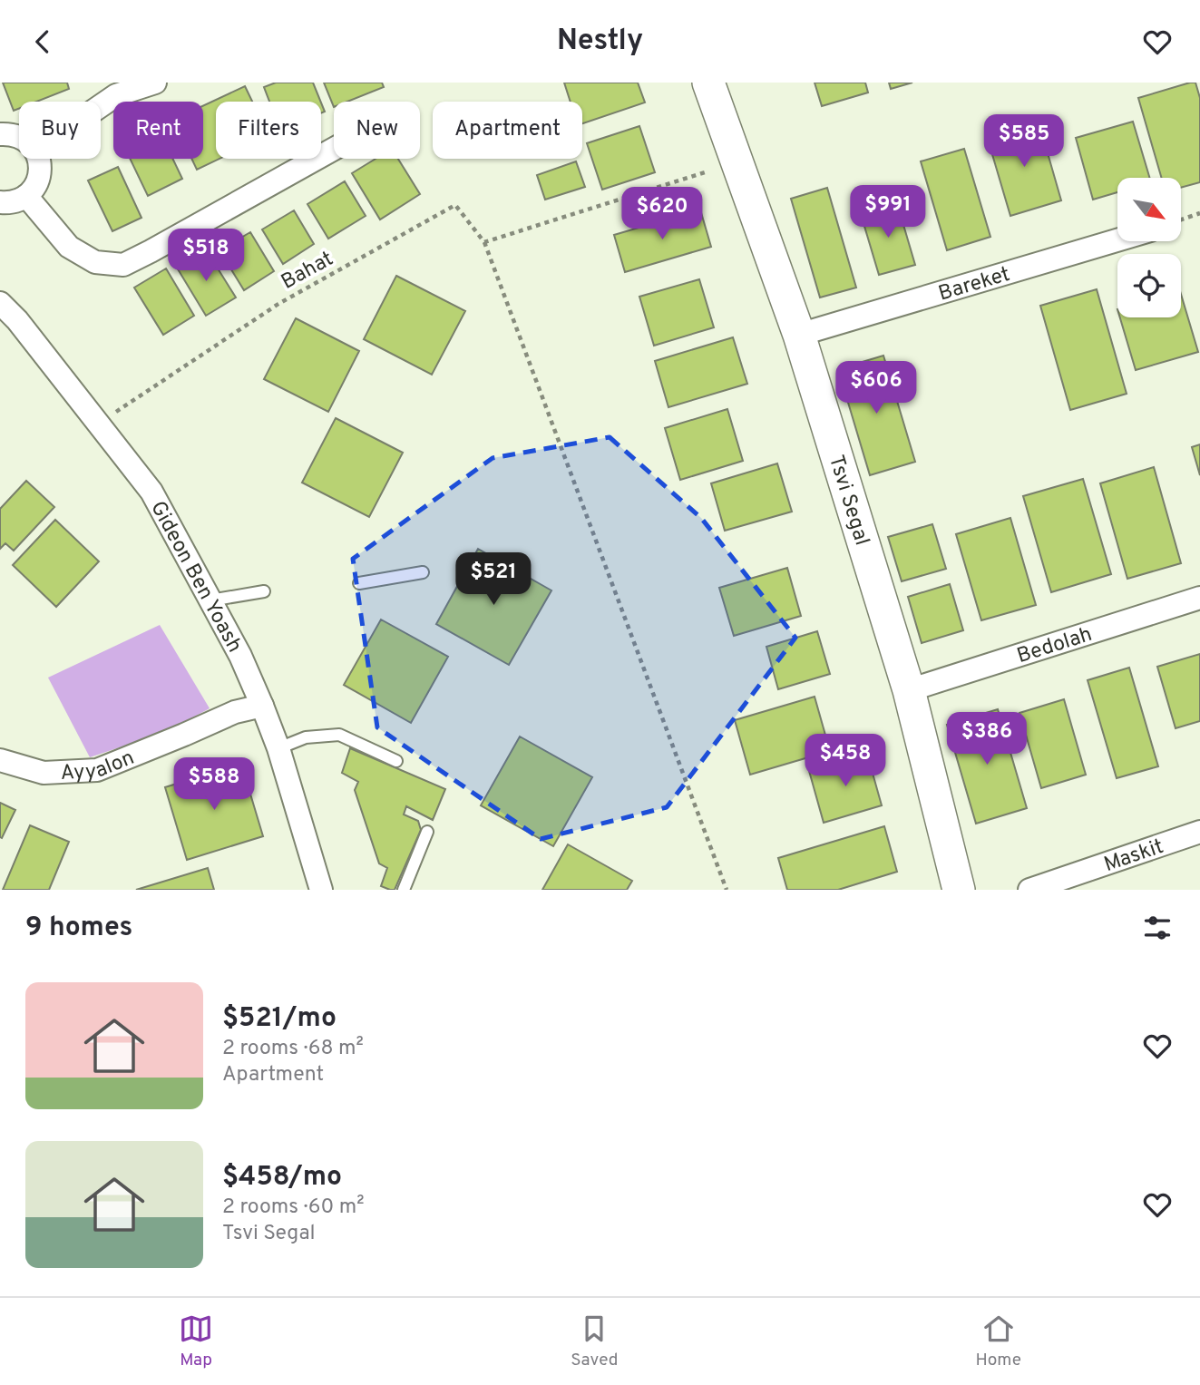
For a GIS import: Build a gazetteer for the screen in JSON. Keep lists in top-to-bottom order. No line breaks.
{"streets":{"street":["Bareket","Tsvi Segal","Gideon Ben Yoash","Bedolah","Ayyalon","Maskit"],"path":["Bahat"]},"crossings":[["Bareket","Tsvi Segal"],["Tsvi Segal","Bedolah"],["Gideon Ben Yoash","Ayyalon"]],"north":"bottom right","page":{"header":"Nestly","chip":["Buy","Rent","Filters","New","Apartment"],"price":["$585","$991","$620","$518","$606","$521","$386","$458","$588"],"heading":"9 homes","list":[{"name":"$521/mo","note":"2 rooms · 68 m² · Apartment"},{"name":"$458/mo","note":"2 rooms · 60 m² · Tsvi Segal"}],"tabs":["Map","Saved","Home"]}}
